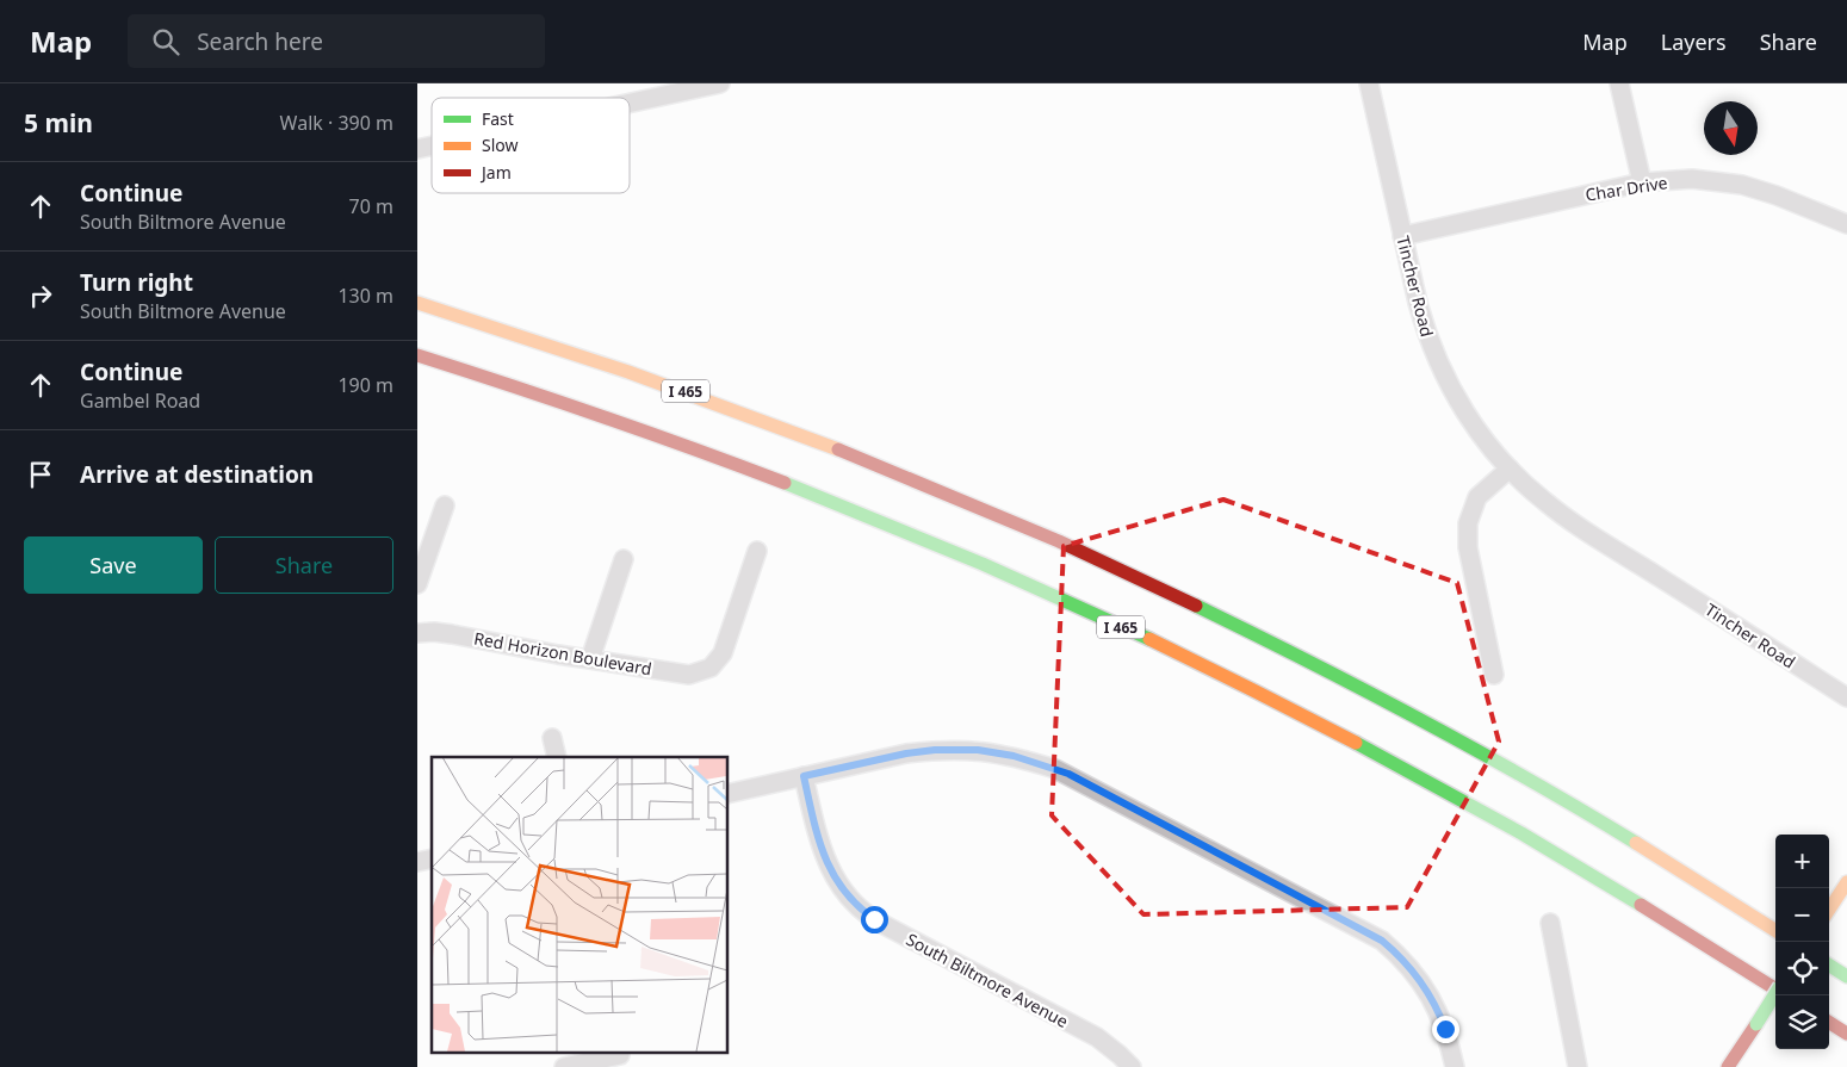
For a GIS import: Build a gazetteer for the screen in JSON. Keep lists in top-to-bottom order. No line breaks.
{"streets":{"main road":["I 465"],"street":["Char Drive","Tincher Road","Red Horizon Boulevard","South Biltmore Avenue"]},"crossings":[["Char Drive","Tincher Road"]],"legend":["Fast","Slow","Jam"],"north":"bottom","page":{"header":"Map","search":"Search here","nav":["Map","Layers","Share"],"heading":["5 min","Walk · 390 m"],"list":[["Continue","South Biltmore Avenue","70 m"],["Turn right","South Biltmore Avenue","130 m"],["Continue","Gambel Road","190 m"],"Arrive at destination"],"buttons":["Save","Share"],"map_buttons":["+","−"]}}
